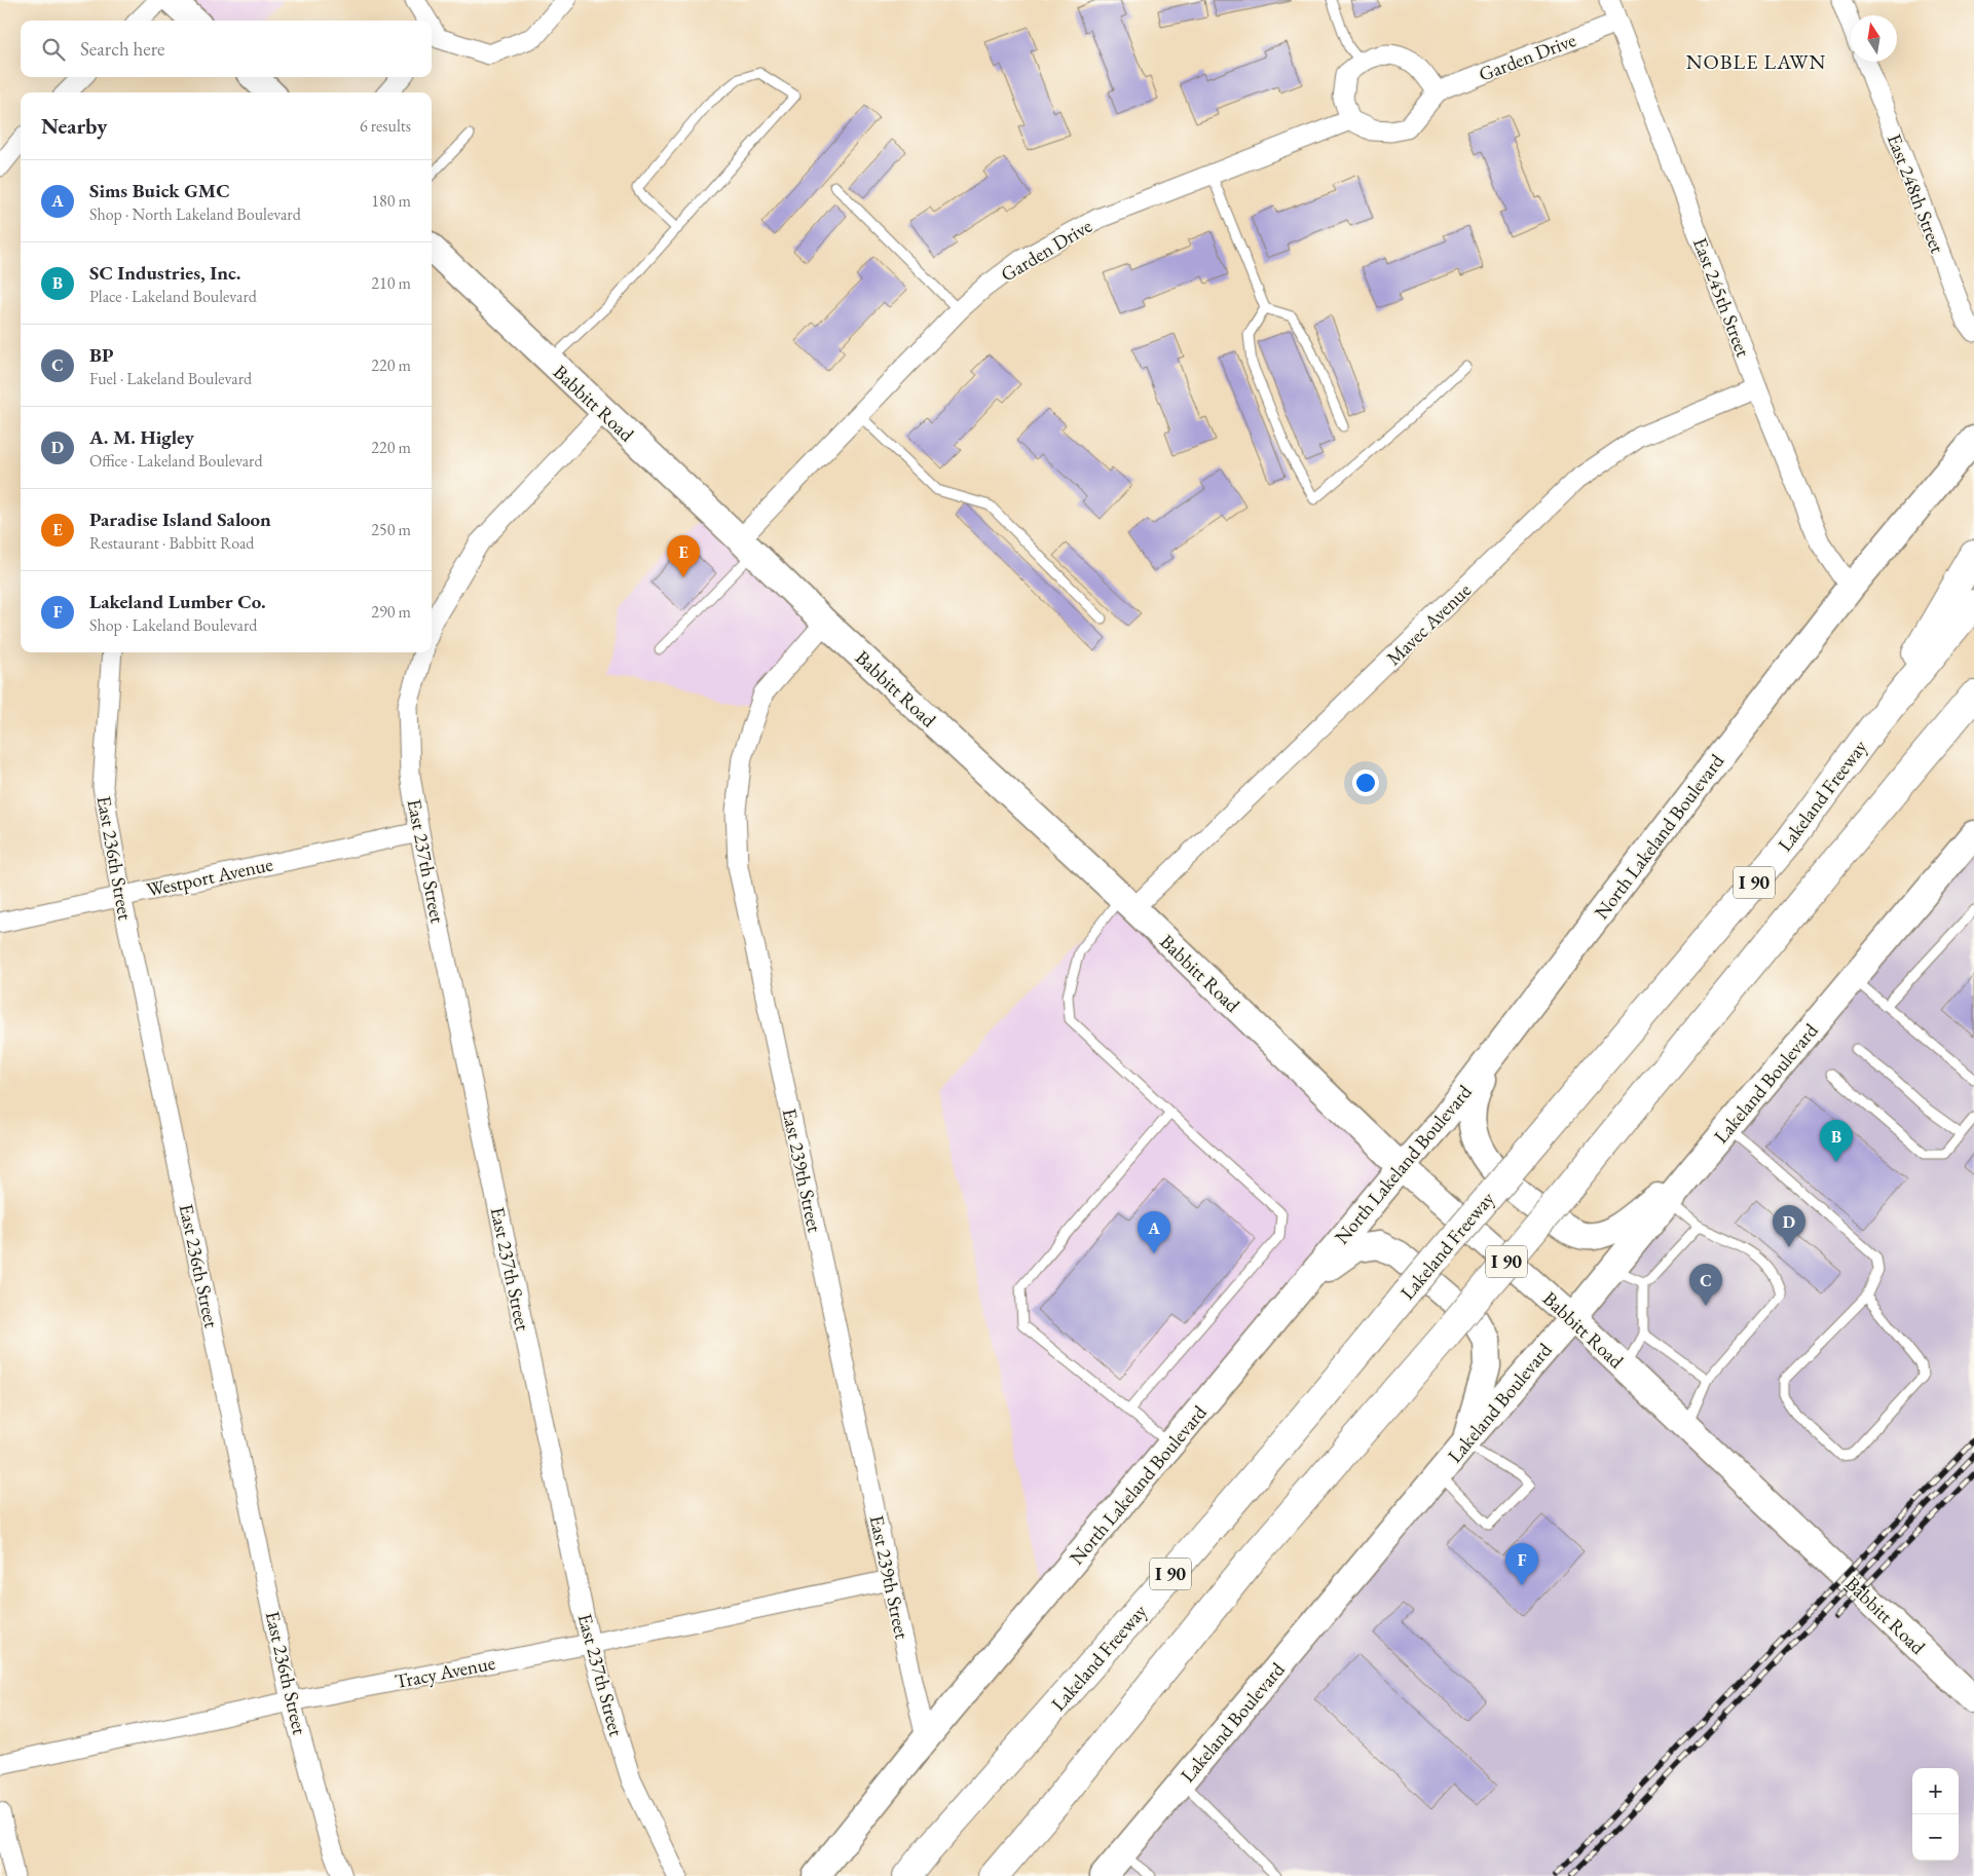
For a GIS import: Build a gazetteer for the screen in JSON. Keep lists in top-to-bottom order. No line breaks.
{"streets":{"highway":["Lakeland Freeway","I 90"],"street":["Garden Drive","East 248th Street","East 245th Street","Babbitt Road","Mavec Avenue","North Lakeland Boulevard","East 236th Street","East 237th Street","Westport Avenue","Lakeland Boulevard","East 239th Street","Tracy Avenue"]},"crossings":[["Garden Drive","East 245th Street"],["Garden Drive","Babbitt Road"],["East 245th Street","Mavec Avenue"],["East 245th Street","North Lakeland Boulevard"],["Babbitt Road","Mavec Avenue"],["Babbitt Road","North Lakeland Boulevard"],["Babbitt Road","Lakeland Boulevard"],["Babbitt Road","East 239th Street"],["North Lakeland Boulevard","East 239th Street"],["East 236th Street","Westport Avenue"],["East 236th Street","Tracy Avenue"],["East 237th Street","Westport Avenue"],["East 237th Street","Tracy Avenue"],["East 239th Street","Tracy Avenue"]],"districts":["NOBLE LAWN"],"north":"top","page":{"search":"Search here","heading":["Nearby","6 results"],"list":[{"mark":"A","name":"Sims Buick GMC","note":"Shop · North Lakeland Boulevard","value":"180 m"},{"mark":"B","name":"SC Industries, Inc.","note":"Place · Lakeland Boulevard","value":"210 m"},{"mark":"C","name":"BP","note":"Fuel · Lakeland Boulevard","value":"220 m"},{"mark":"D","name":"A. M. Higley","note":"Office · Lakeland Boulevard","value":"220 m"},{"mark":"E","name":"Paradise Island Saloon","note":"Restaurant · Babbitt Road","value":"250 m"},{"mark":"F","name":"Lakeland Lumber Co.","note":"Shop · Lakeland Boulevard","value":"290 m"}],"pins":["E","B","D","A","C","F"],"map_buttons":["+","−"]}}
